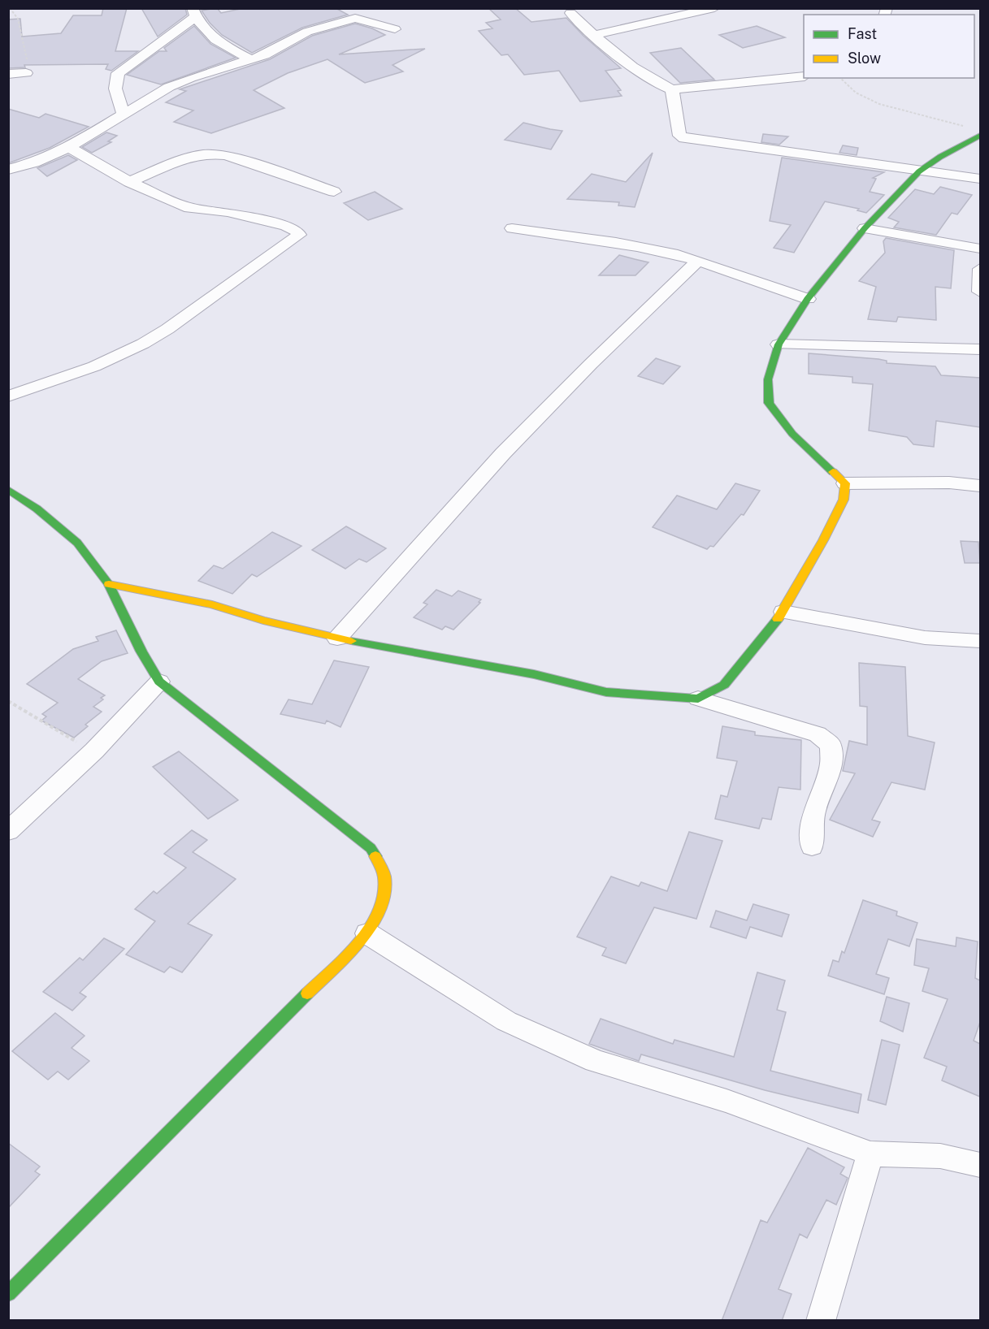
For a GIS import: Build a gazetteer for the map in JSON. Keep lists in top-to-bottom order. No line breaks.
{"legend":["Fast","Slow"]}
